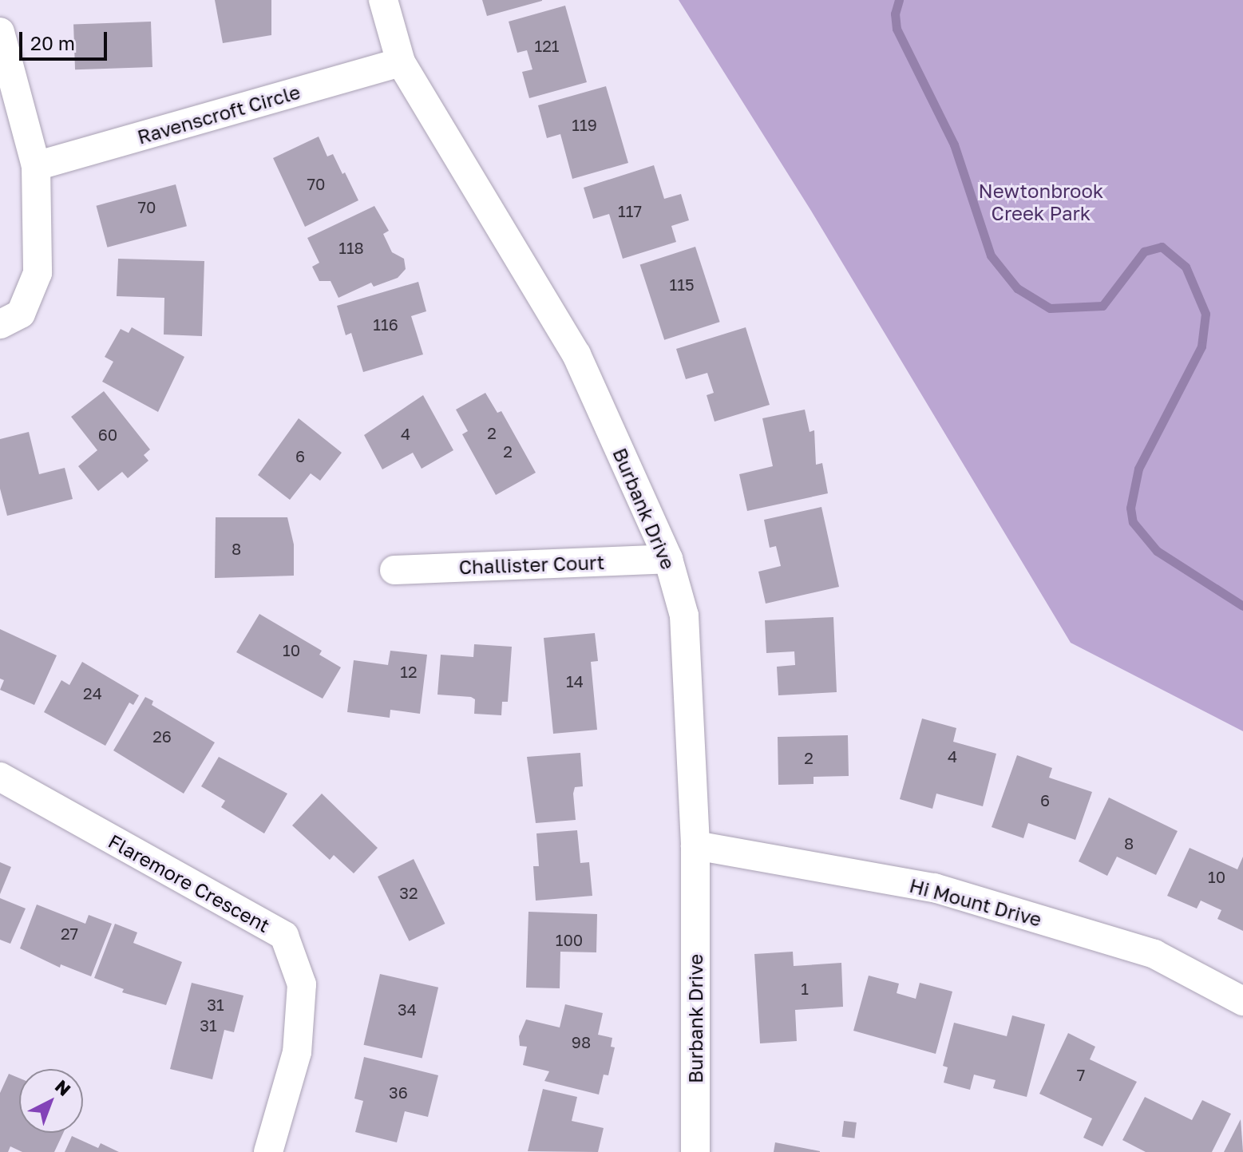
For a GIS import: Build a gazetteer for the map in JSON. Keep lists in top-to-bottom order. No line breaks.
{"streets":{"street":["Ravenscroft Circle","Burbank Drive","Challister Court","Flaremore Crescent","Hi Mount Drive"]},"crossings":[["Ravenscroft Circle","Burbank Drive"],["Burbank Drive","Challister Court"],["Burbank Drive","Hi Mount Drive"]],"parks":["Newtonbrook Creek Park"],"house_numbers":["121","119","70","70","117","118","115","116","2","4","60","2","6","8","10","12","14","24","26","4","2","6","8","10","32","27","100","1","31","34","31","98","7","36"],"scale_bar":"20 m","north":"top right"}
